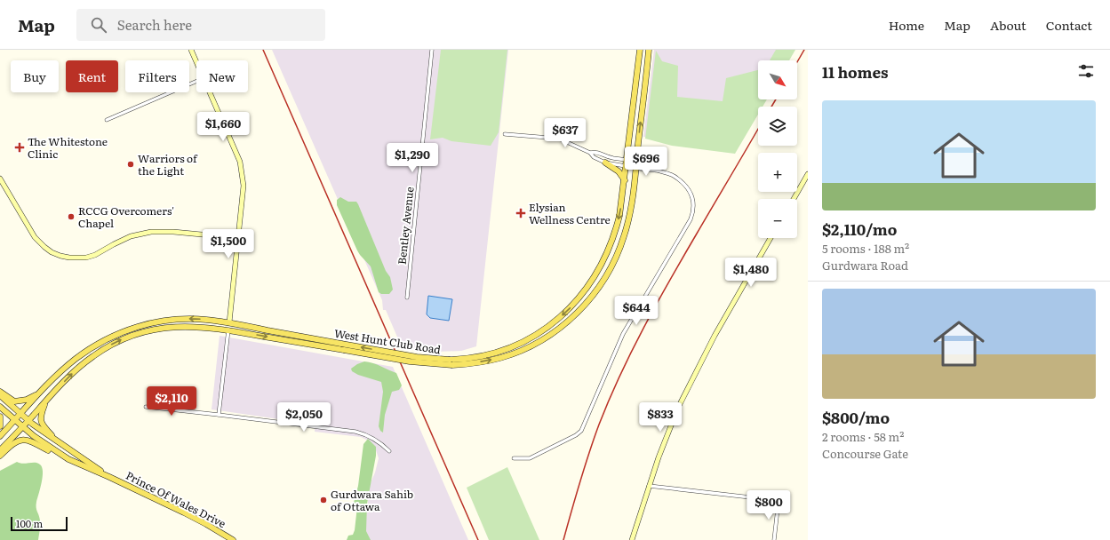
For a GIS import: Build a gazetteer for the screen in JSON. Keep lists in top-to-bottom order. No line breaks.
{"streets":{"main road":["West Hunt Club Road","Prince Of Wales Drive"],"street":["Bentley Avenue"]},"crossings":[["West Hunt Club Road","Prince Of Wales Drive"]],"places":{"health":["The Whitestone Clinic","Elysian Wellness Centre"],"other":["Warriors of the Light","RCCG Overcomers' Chapel","Gurdwara Sahib of Ottawa"]},"scale_bar":"100 m","north":"bottom right","page":{"header":"Map","search":"Search here","nav":["Home","Map","About","Contact"],"heading":"11 homes","map_buttons":["+","−"],"chip":["Buy","Rent","Filters","New"],"list":[{"name":"$2,110/mo","note":"5 rooms · 188 m² · Gurdwara Road"},{"name":"$800/mo","note":"2 rooms · 58 m² · Concourse Gate"}],"price":["$1,660","$637","$1,290","$696","$1,500","$1,480","$644","$2,110","$2,050","$833","$800"],"scale":"100 m"}}
